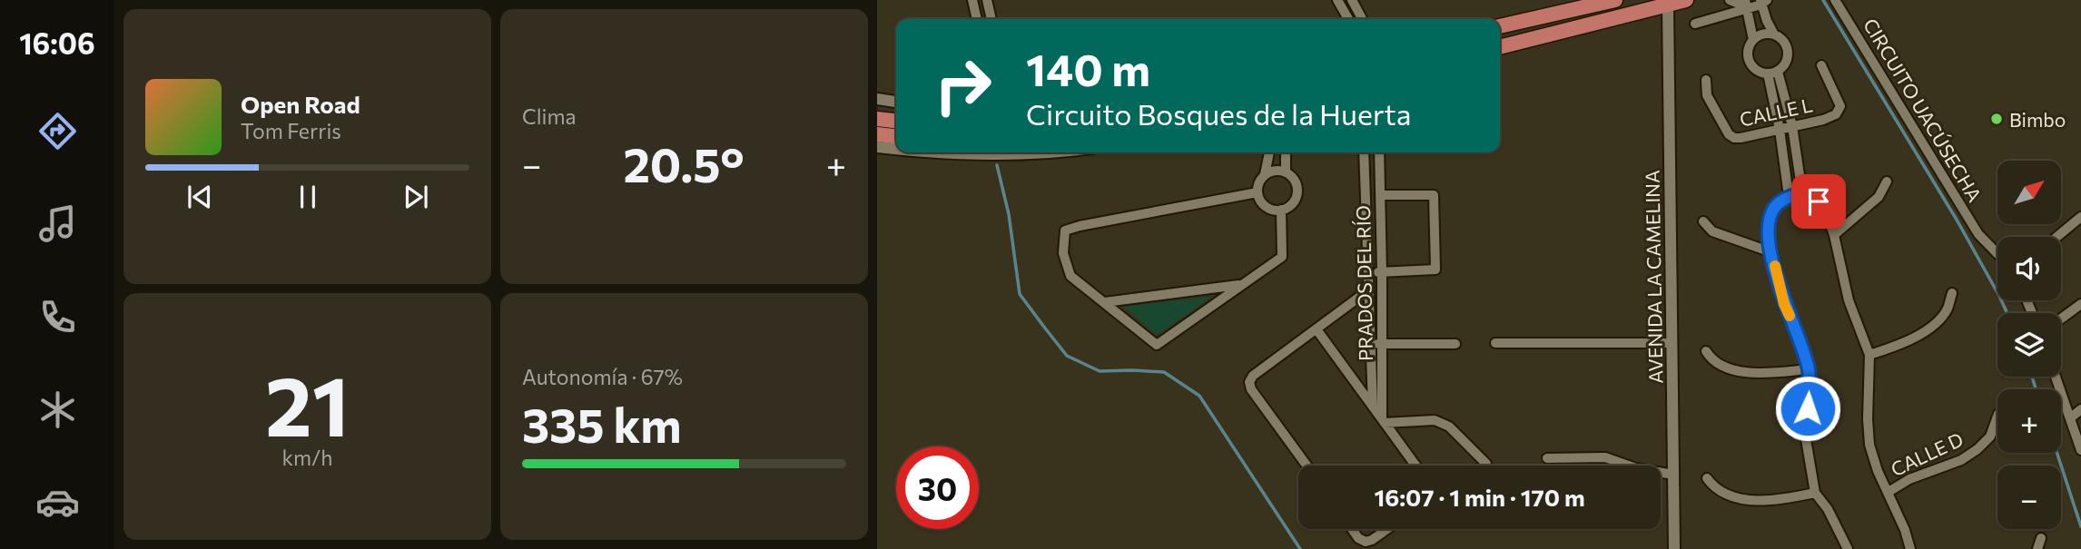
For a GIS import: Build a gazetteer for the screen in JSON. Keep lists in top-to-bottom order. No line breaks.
{"streets":{"street":["CIRCUITO UACÚSECHA","CALLE L","AVENIDA LA CAMELINA","PRADOS DEL RÍO","CALLE D"]},"places":["Bimbo"],"north":"top right","page":{"tabs":"16:06","tile":["Clima",["21","km/h"],["Autonomía · 67%","335 km"]],"turn":["140 m","Circuito Bosques de la Huerta"],"song":["Open Road","Tom Ferris"],"heat":["−","20.5°","+"],"map_buttons":["+","−"],"limit":"30","trip":"16:07 · 1 min · 170 m"}}
